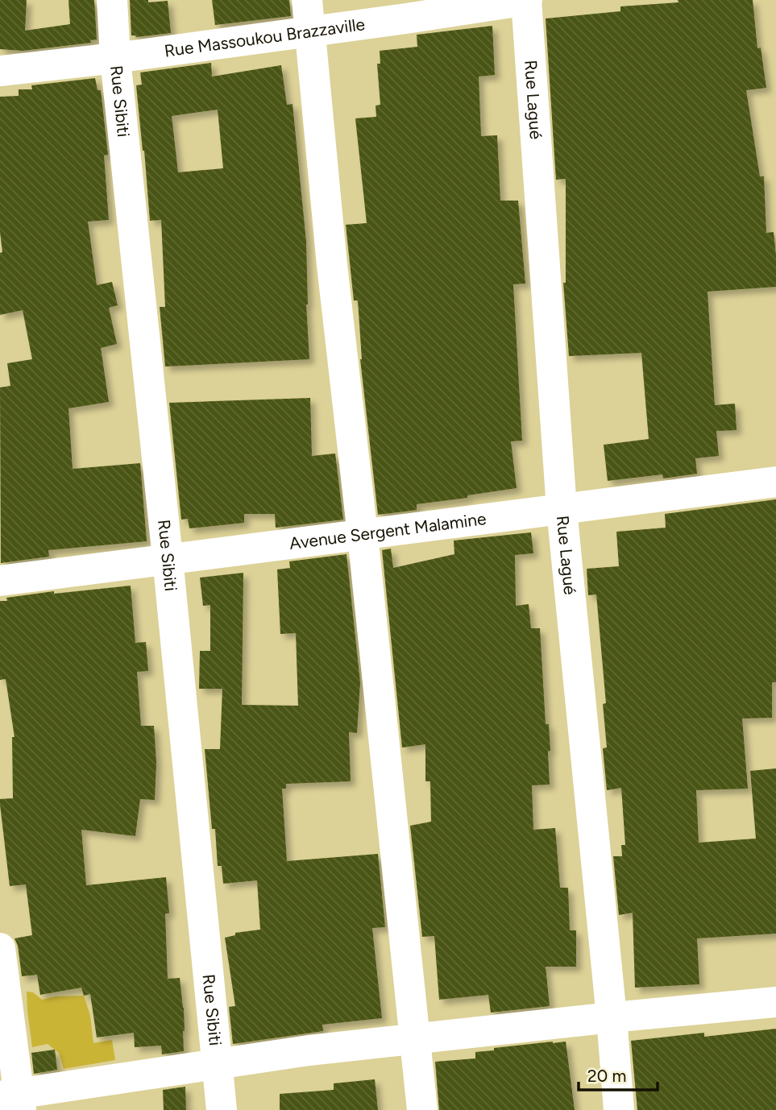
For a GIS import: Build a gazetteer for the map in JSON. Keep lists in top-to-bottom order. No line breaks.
{"streets":{"street":["Rue Massoukou Brazzaville","Rue Lagué","Rue Sibiti","Avenue Sergent Malamine"]},"crossings":[["Rue Massoukou Brazzaville","Rue Lagué"],["Rue Massoukou Brazzaville","Rue Sibiti"],["Rue Lagué","Avenue Sergent Malamine"],["Rue Sibiti","Avenue Sergent Malamine"]],"scale_bar":"20 m"}
